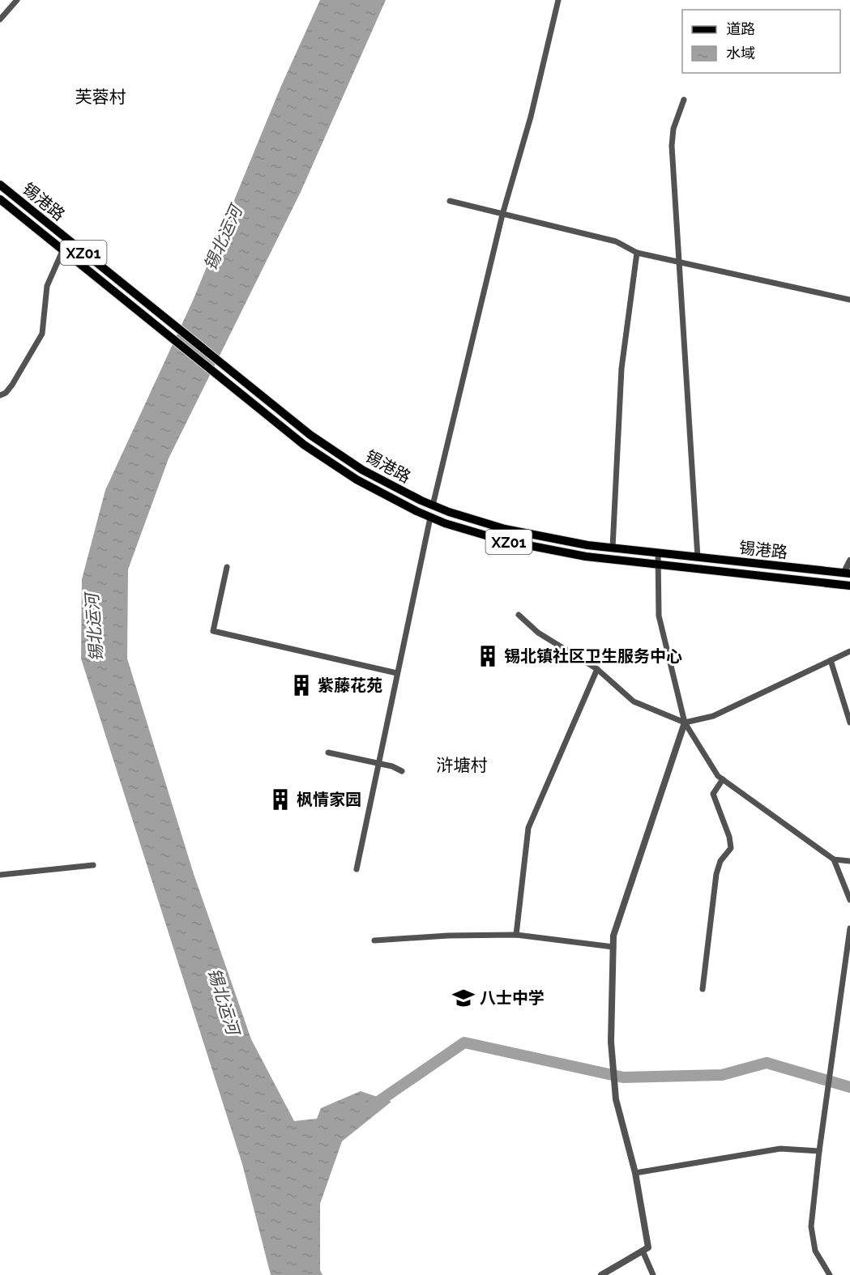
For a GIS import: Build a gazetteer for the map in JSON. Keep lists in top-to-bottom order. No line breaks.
{"streets":{"main road":["锡港路","XZ01"]},"districts":["芙蓉村","浒塘村"],"water":["锡北运河"],"places":{"building":["锡北镇社区卫生服务中心","紫藤花苑","枫情家园"],"school or university":["八士中学"]},"legend":["道路","水域"]}
